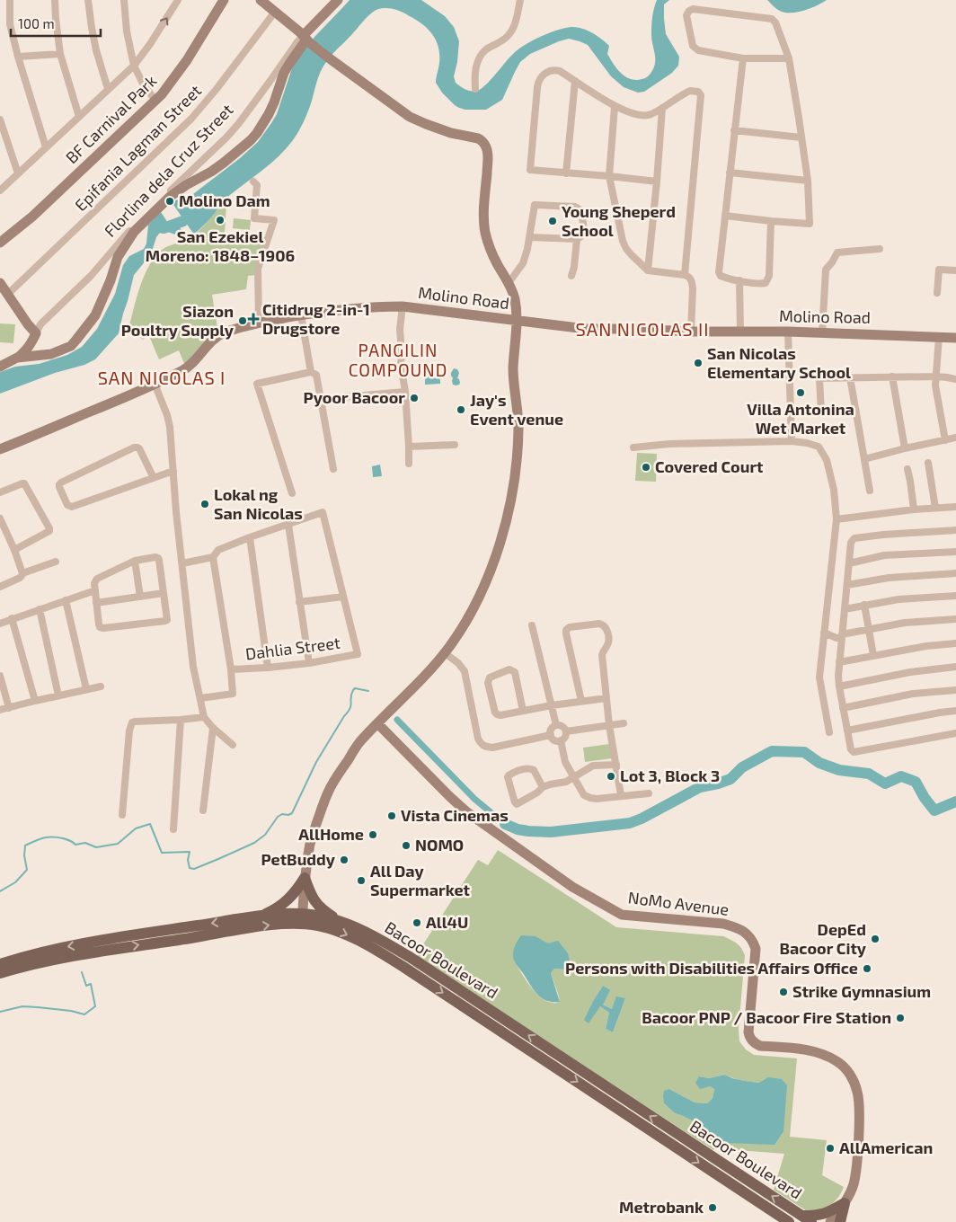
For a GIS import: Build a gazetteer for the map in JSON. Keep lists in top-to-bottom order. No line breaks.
{"streets":{"main road":["BF Carnival Park","Florlina dela Cruz Street","Molino Road","NoMo Avenue","Bacoor Boulevard"],"street":["Epifania Lagman Street","Dahlia Street"]},"districts":["SAN NICOLAS II","PANGILIN COMPOUND","SAN NICOLAS I"],"places":{"other":["Molino Dam","San Ezekiel Moreno: 1848–1906","Young Sheperd School","Siazon Poultry Supply","San Nicolas Elementary School","Villa Antonina Wet Market","Pyoor Bacoor","Jay's Event venue","Covered Court","Lokal ng San Nicolas","Lot 3, Block 3","Vista Cinemas","AllHome","NOMO","PetBuddy","All Day Supermarket","All4U","DepEd Bacoor City","Persons with Disabilities Affairs Office","Strike Gymnasium","Bacoor PNP / Bacoor Fire Station","AllAmerican","Metrobank"],"health":["Citidrug 2-in-1 Drugstore"]},"scale_bar":"100 m"}
